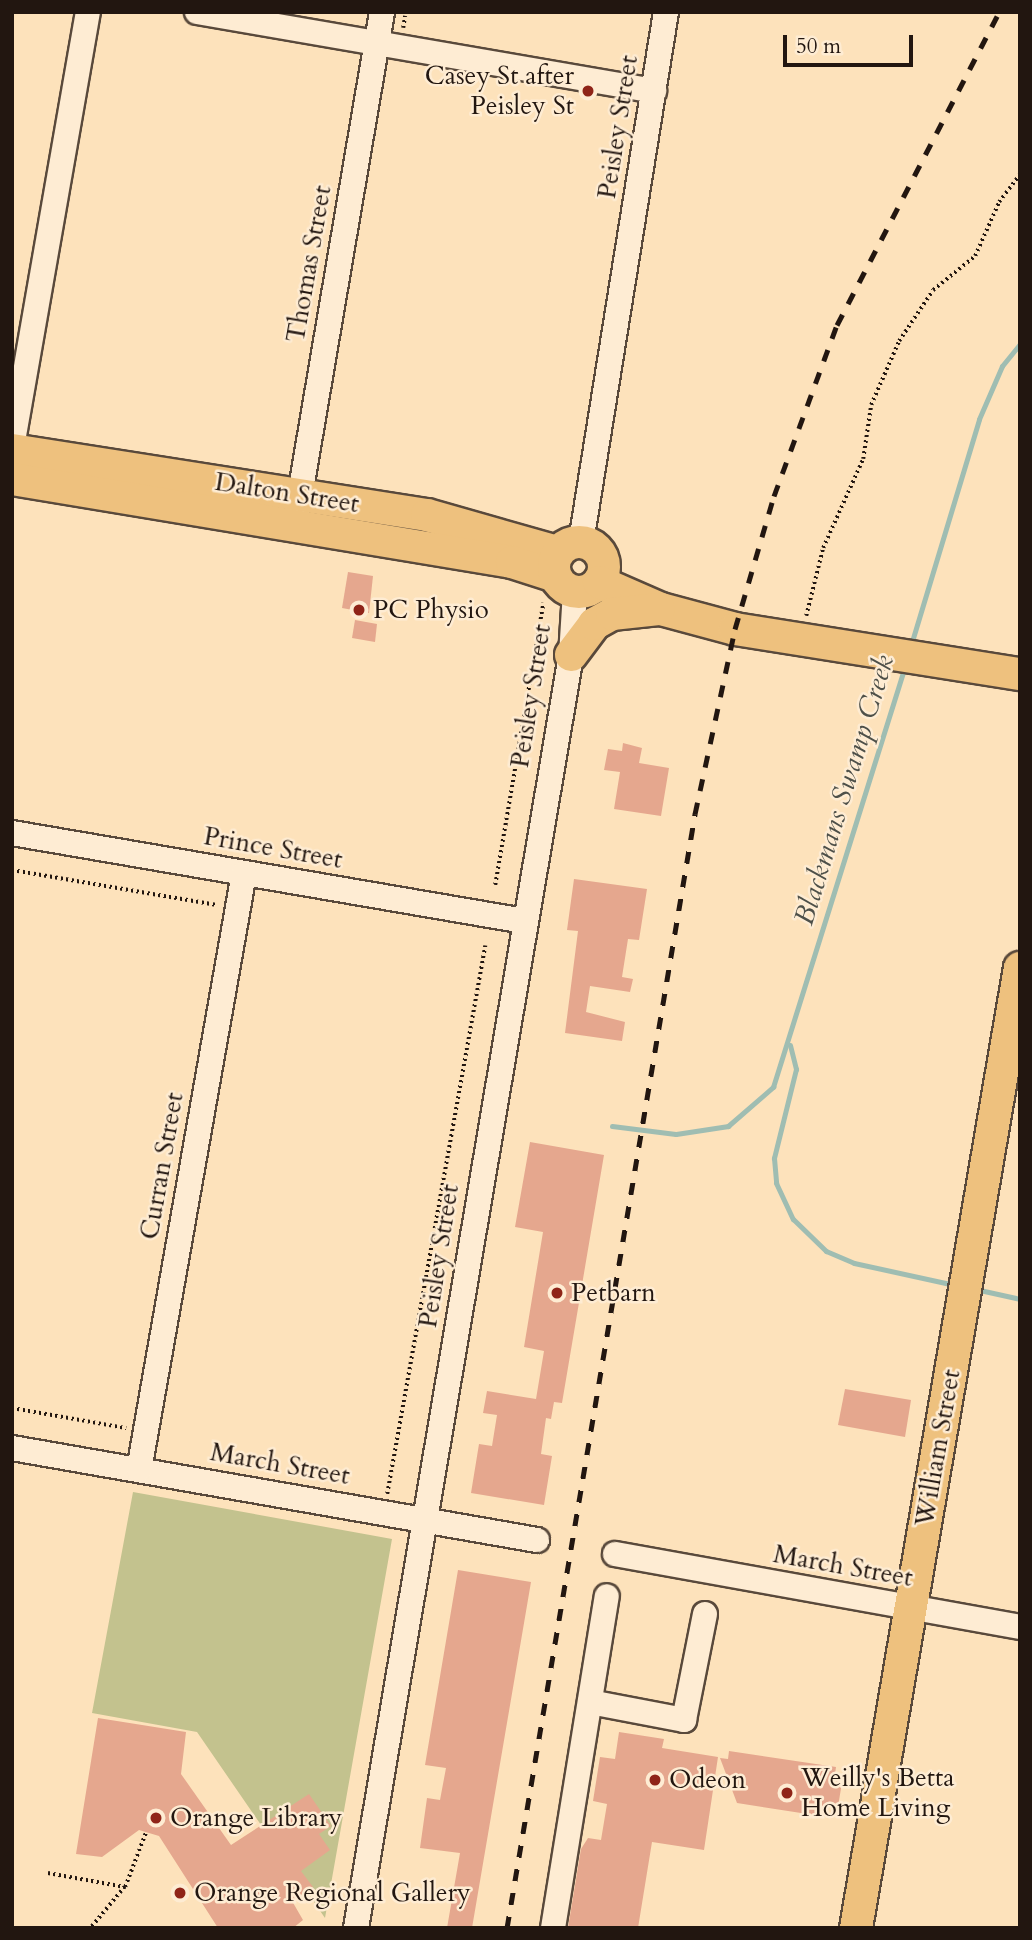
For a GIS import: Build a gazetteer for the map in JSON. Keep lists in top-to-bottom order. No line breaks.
{"streets":{"main road":["Dalton Street","William Street"],"street":["Peisley Street","Thomas Street","Prince Street","Curran Street","March Street"]},"crossings":[["Peisley Street","Dalton Street"],["Peisley Street","Prince Street"],["Peisley Street","March Street"],["Thomas Street","Dalton Street"],["Prince Street","Curran Street"],["Curran Street","March Street"],["William Street","March Street"]],"water":["Blackmans Swamp Creek"],"places":["Casey St after Peisley St","PC Physio","Petbarn","Odeon","Weilly's Betta Home Living","Orange Library","Orange Regional Gallery"],"scale_bar":"50 m"}
